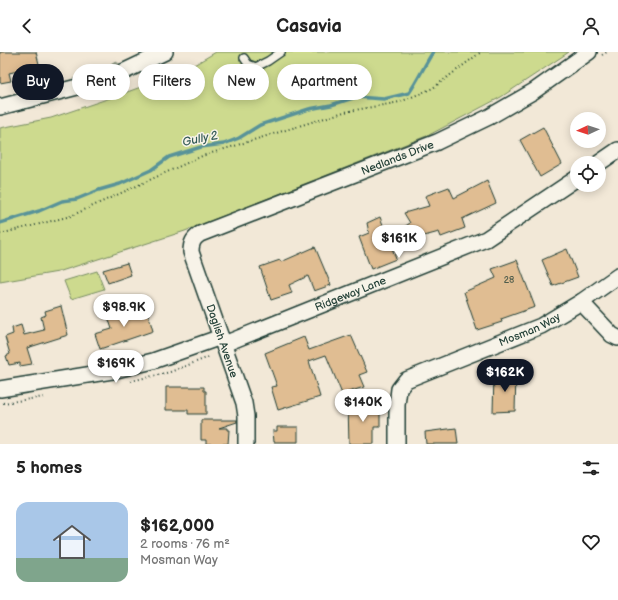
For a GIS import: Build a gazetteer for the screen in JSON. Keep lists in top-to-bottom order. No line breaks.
{"streets":{"street":["Nedlands Drive","Ridgeway Lane","Mosman Way","Daglish Avenue"]},"crossings":[["Nedlands Drive","Daglish Avenue"],["Ridgeway Lane","Daglish Avenue"]],"water":["Gully 2"],"house_numbers":["28"],"north":"left","page":{"header":"Casavia","chip":["Buy","Rent","Filters","New","Apartment"],"price":["$161K","$98.9K","$169K","$162K","$140K"],"heading":"5 homes","list":[{"name":"$162,000","note":"2 rooms · 76 m² · Mosman Way"}]}}
